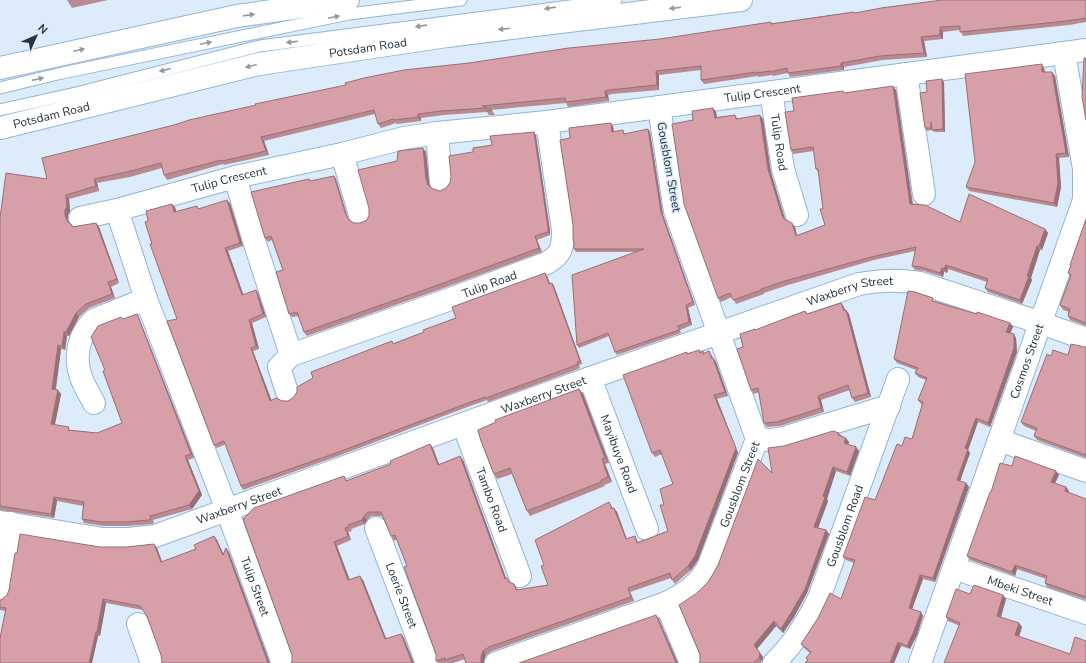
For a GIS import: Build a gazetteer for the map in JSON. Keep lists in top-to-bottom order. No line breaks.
{"streets":{"street":["Potsdam Road","Tulip Crescent","Tulip Road","Gousblom Street","Waxberry Street","Cosmos Street","Mayibuye Road","Tambo Road","Gousblom Road","Tulip Street","Mbeki Street","Loerie Street"]},"crossings":[["Tulip Crescent","Tulip Road"],["Tulip Crescent","Gousblom Street"],["Tulip Crescent","Cosmos Street"],["Gousblom Street","Waxberry Street"],["Waxberry Street","Cosmos Street"],["Waxberry Street","Mayibuye Road"],["Waxberry Street","Tambo Road"],["Waxberry Street","Tulip Street"],["Cosmos Street","Mbeki Street"]],"north":"top right"}
